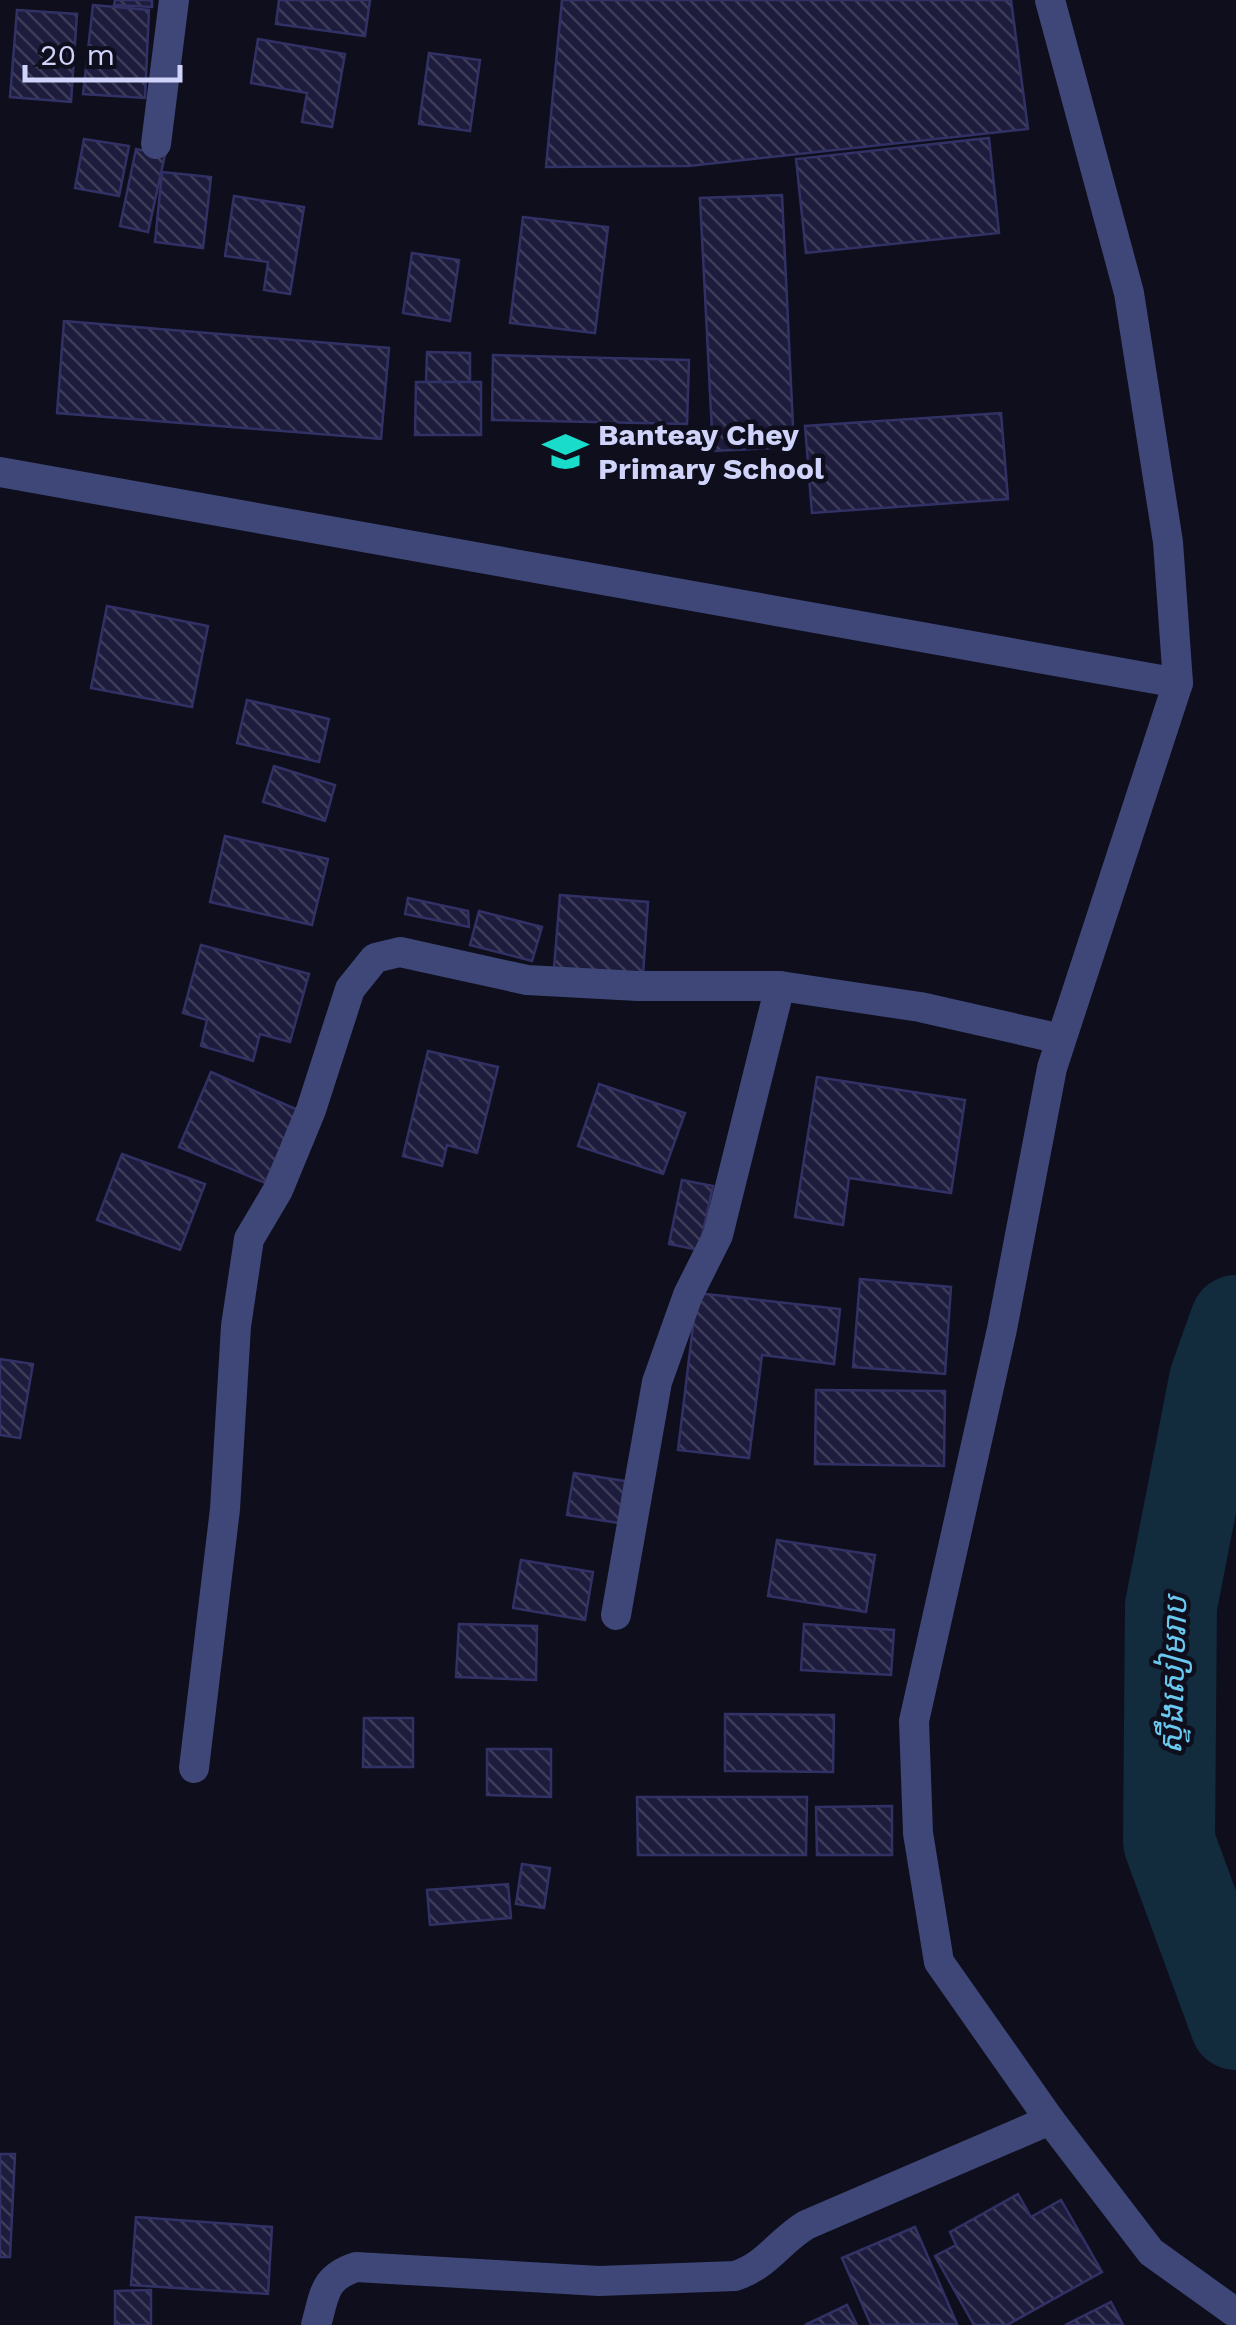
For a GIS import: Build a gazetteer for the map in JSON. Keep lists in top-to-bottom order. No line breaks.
{"water":["ស្ទឹងសៀមរាប"],"places":{"school or university":["Banteay Chey Primary School"]},"scale_bar":"20 m"}
